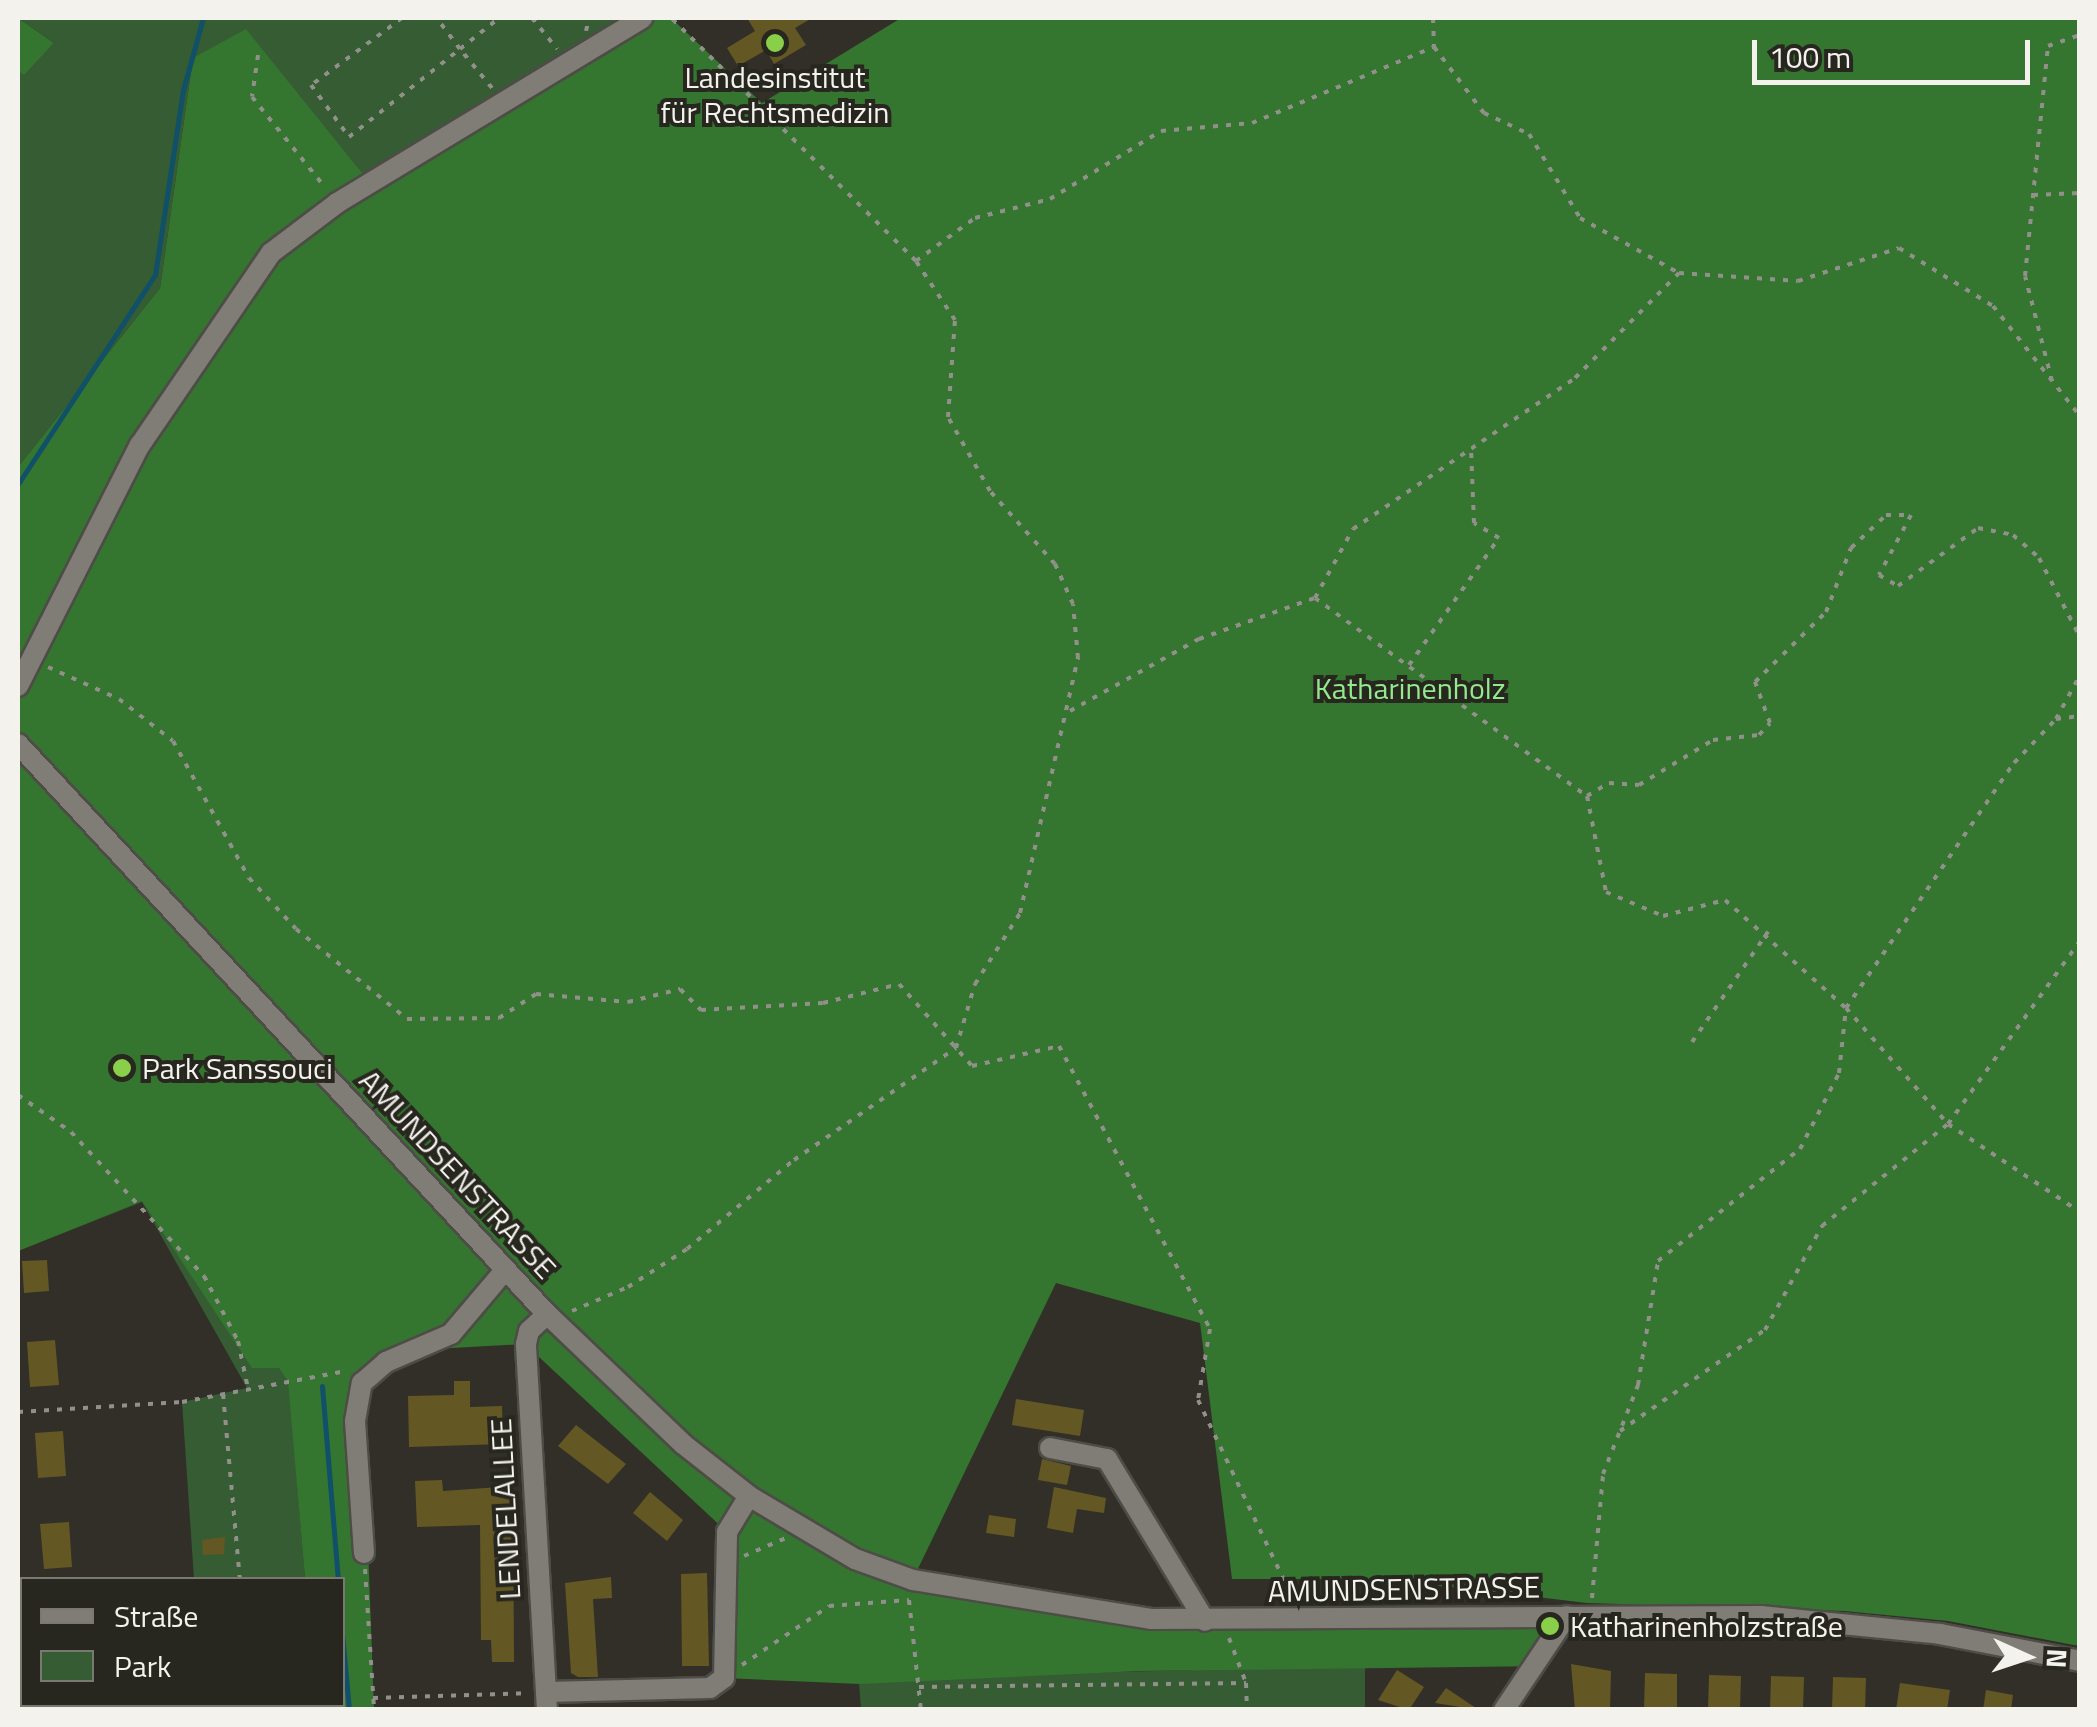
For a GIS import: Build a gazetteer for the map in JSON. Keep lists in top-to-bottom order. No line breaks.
{"streets":{"street":["AMUNDSENSTRASSE","LENDELALLEE"]},"crossings":[["AMUNDSENSTRASSE","LENDELALLEE"]],"parks":["Katharinenholz"],"places":["Landesinstitut für Rechtsmedizin","Park Sanssouci","Katharinenholzstraße"],"legend":["Straße","Park"],"scale_bar":"100 m","north":"right"}
